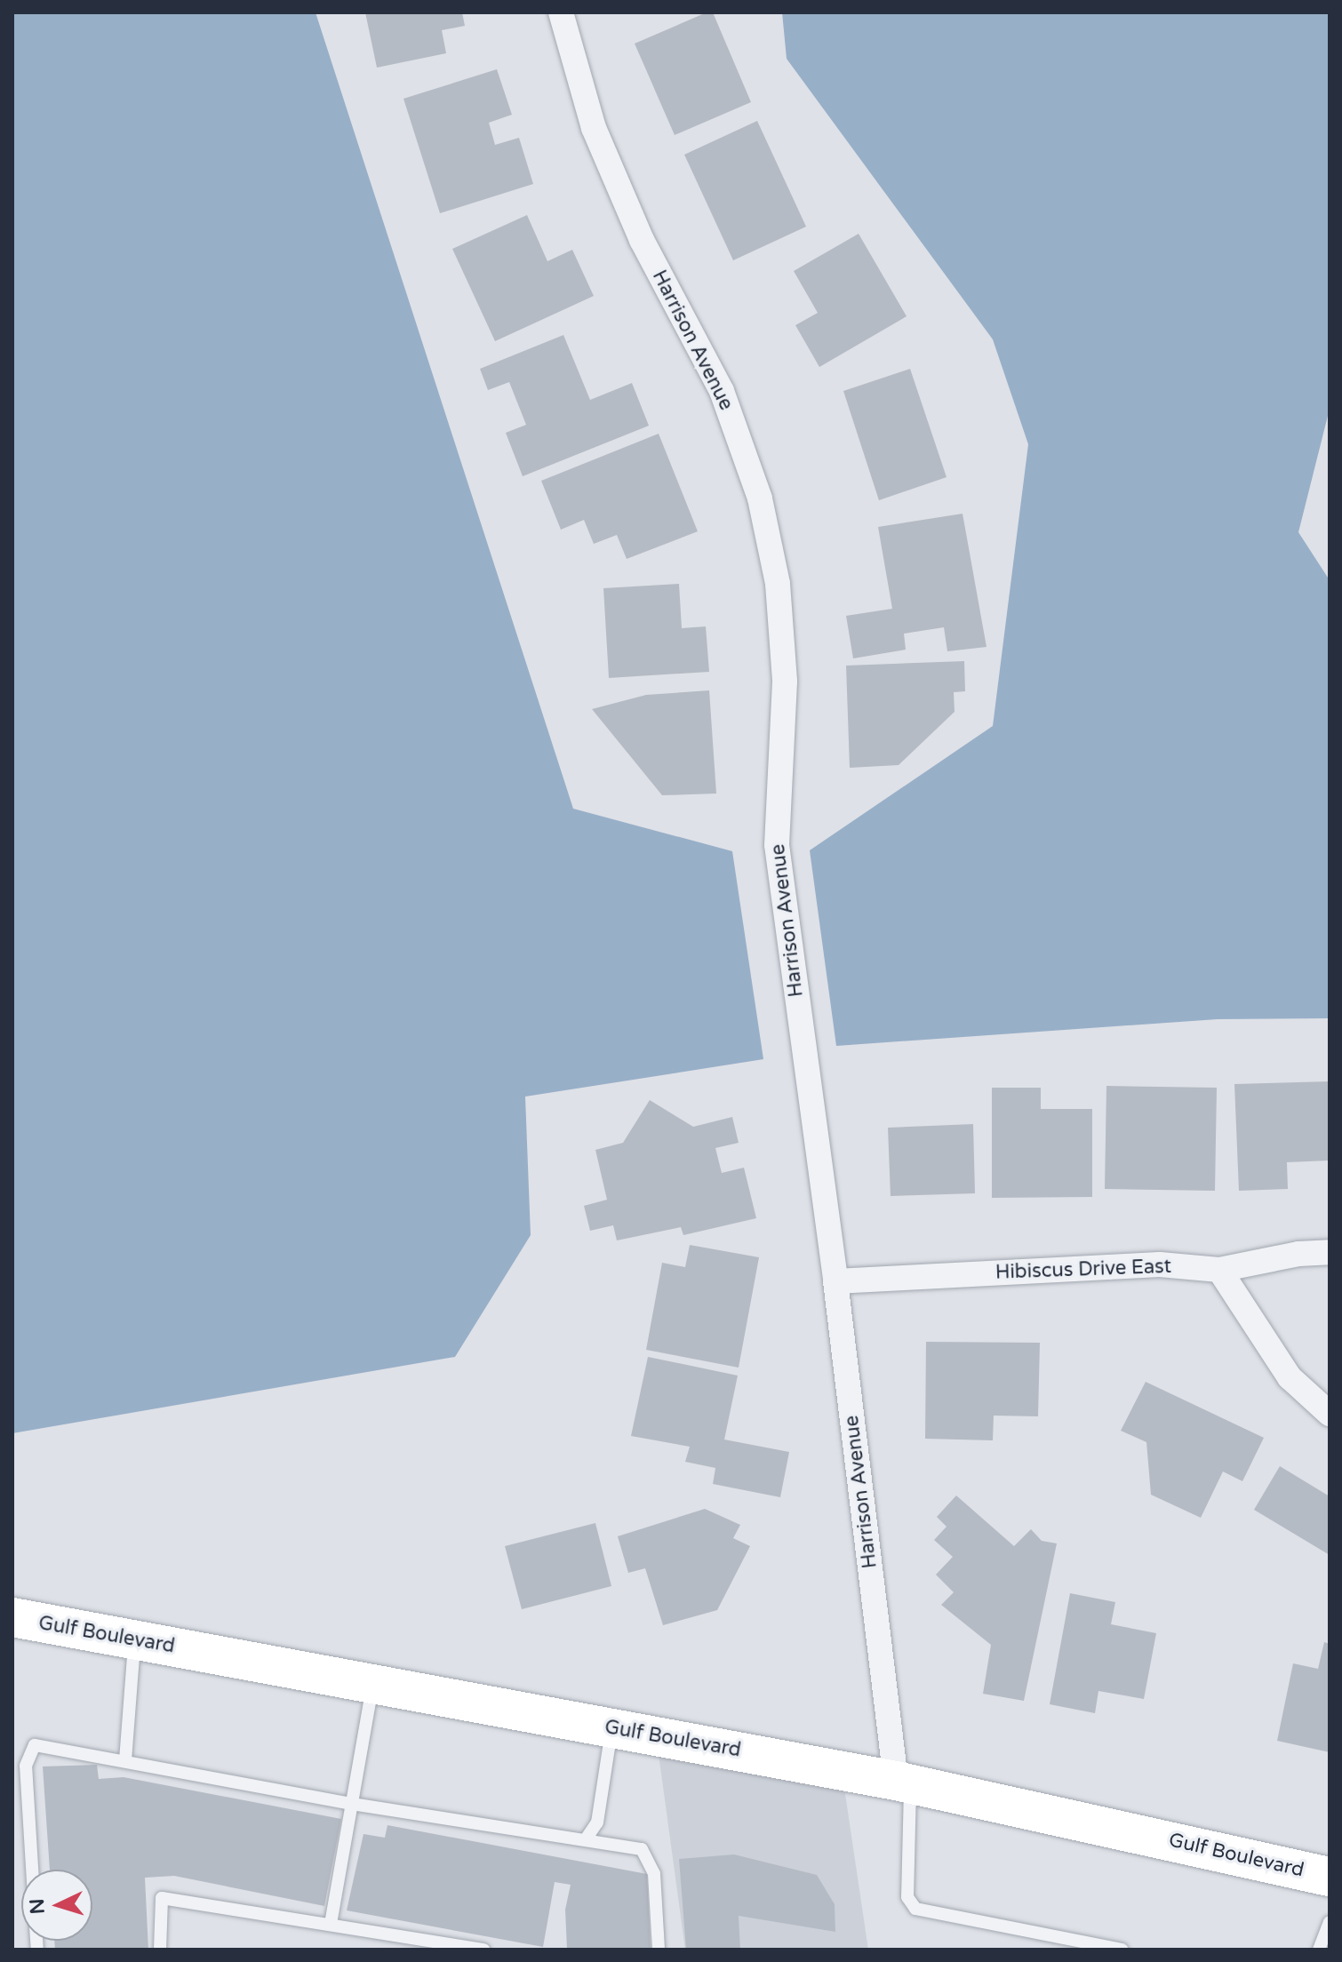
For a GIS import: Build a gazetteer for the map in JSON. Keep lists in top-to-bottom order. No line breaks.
{"streets":{"main road":["Gulf Boulevard"],"street":["Harrison Avenue","Hibiscus Drive East"]},"crossings":[["Harrison Avenue","Hibiscus Drive East"],["Harrison Avenue","Gulf Boulevard"]],"north":"left"}
